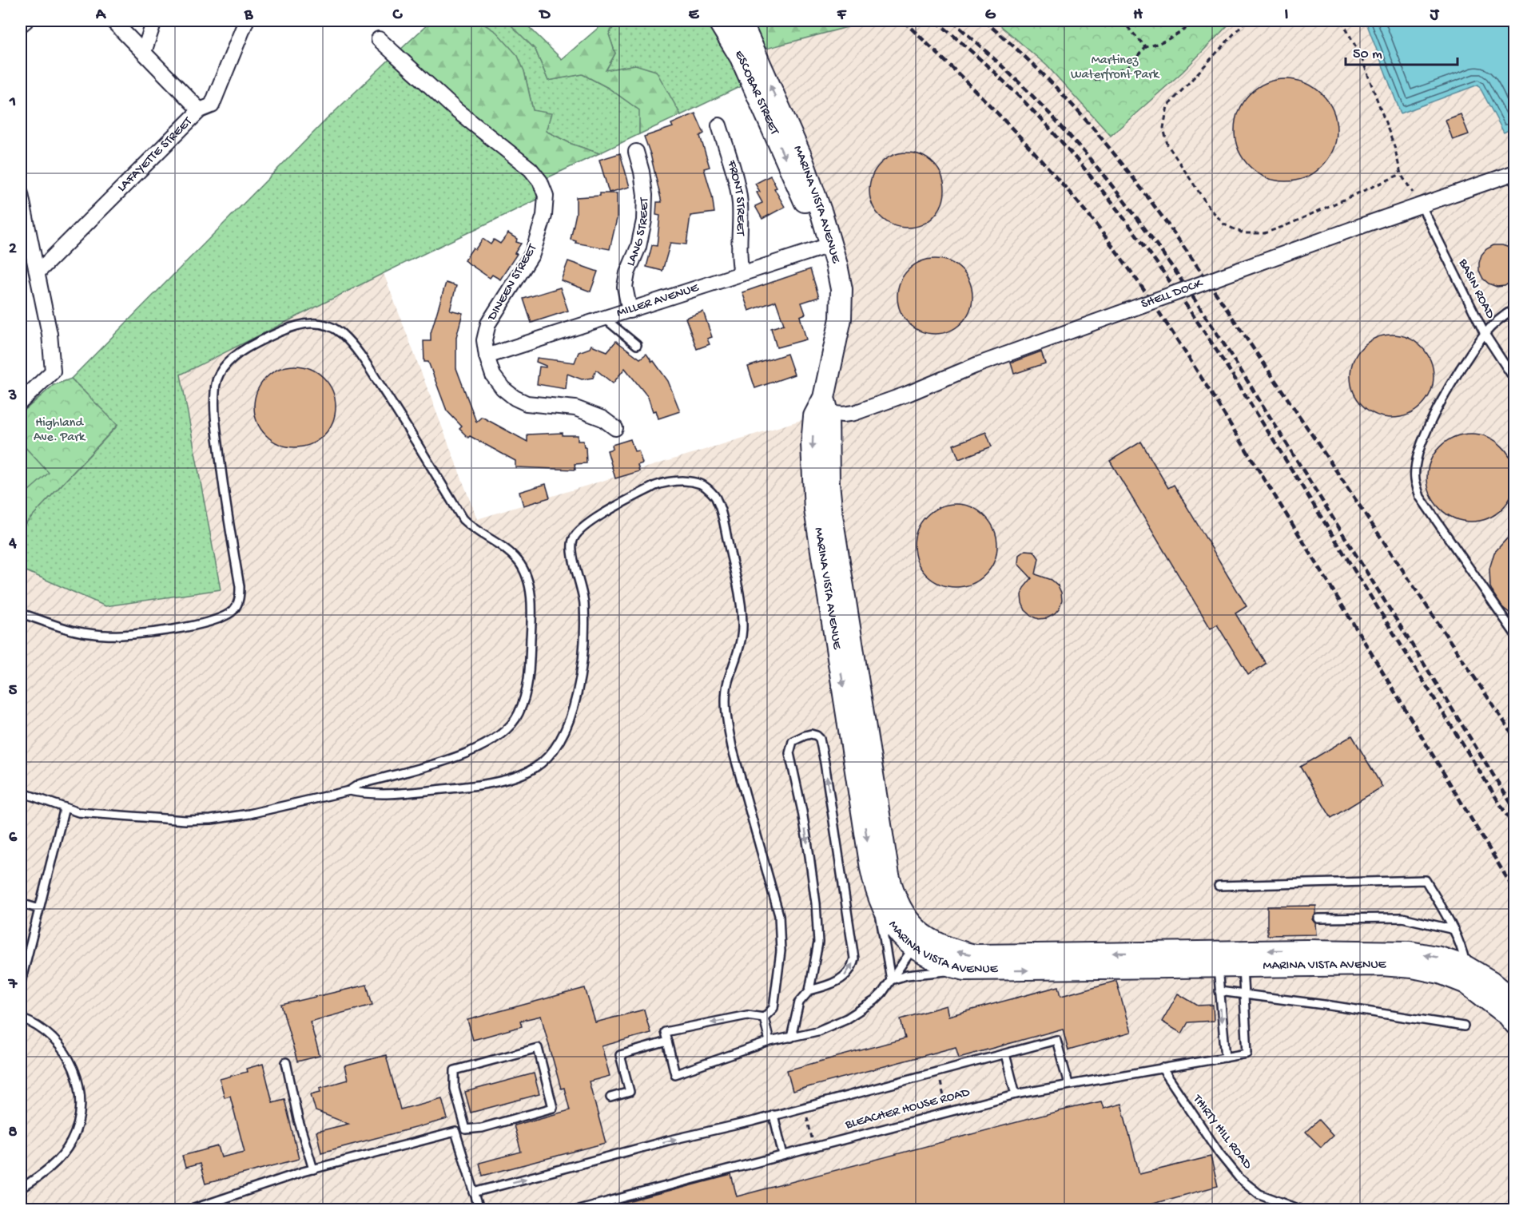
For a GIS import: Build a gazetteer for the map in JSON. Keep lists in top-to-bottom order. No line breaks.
{"streets":{"main road":["ESCOBAR STREET","MARINA VISTA AVENUE"],"street":["LAFAYETTE STREET","FRONT STREET","LANG STREET","DINEEN STREET","SHELL DOCK","MILLER AVENUE"],"lane":["BASIN ROAD","BLEACHER HOUSE ROAD","THIRTY HILL ROAD"]},"crossings":[["ESCOBAR STREET","MARINA VISTA AVENUE"],["ESCOBAR STREET","MILLER AVENUE"],["FRONT STREET","MILLER AVENUE"],["MARINA VISTA AVENUE","SHELL DOCK"],["MARINA VISTA AVENUE","MILLER AVENUE"],["LANG STREET","MILLER AVENUE"],["DINEEN STREET","MILLER AVENUE"],["BASIN ROAD","SHELL DOCK"],["BLEACHER HOUSE ROAD","THIRTY HILL ROAD"]],"one_way":["ESCOBAR STREET"],"parks":["Martinez Waterfront Park","Highland Ave. Park"],"scale_bar":"50 m","grid":{"columns":["A","B","C","D","E","F","G","H","I","J"],"rows":["1","2","3","4","5","6","7","8"]}}
